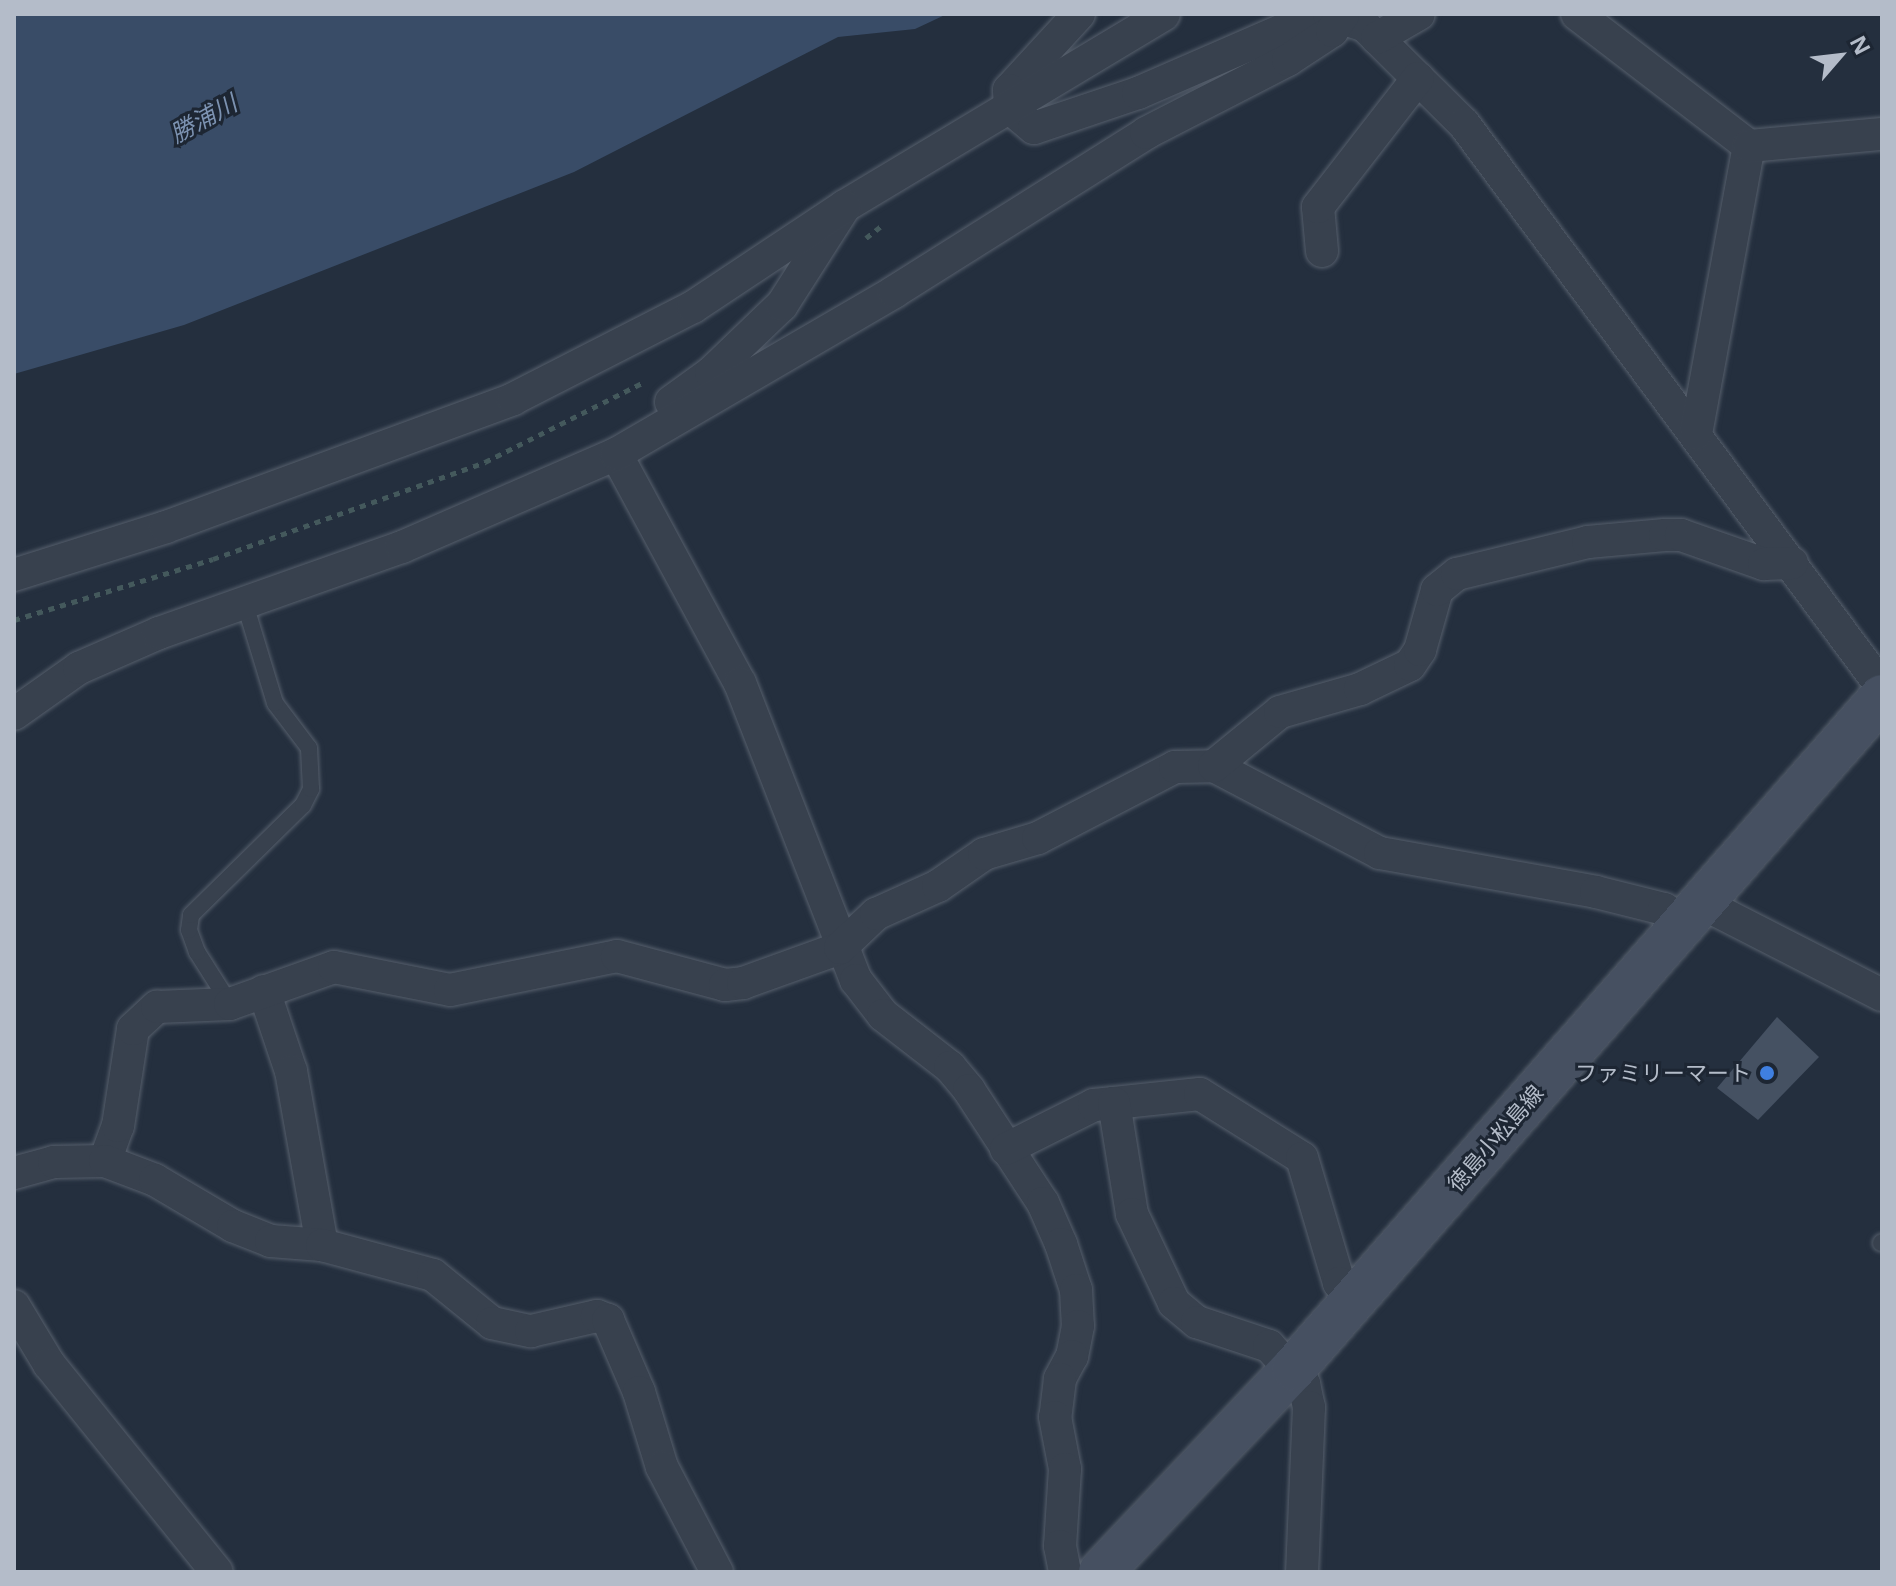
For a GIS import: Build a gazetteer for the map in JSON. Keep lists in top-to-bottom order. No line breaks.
{"streets":{"main road":["徳島小松島線"]},"water":["勝浦川"],"places":["ファミリーマート"],"north":"top right"}
